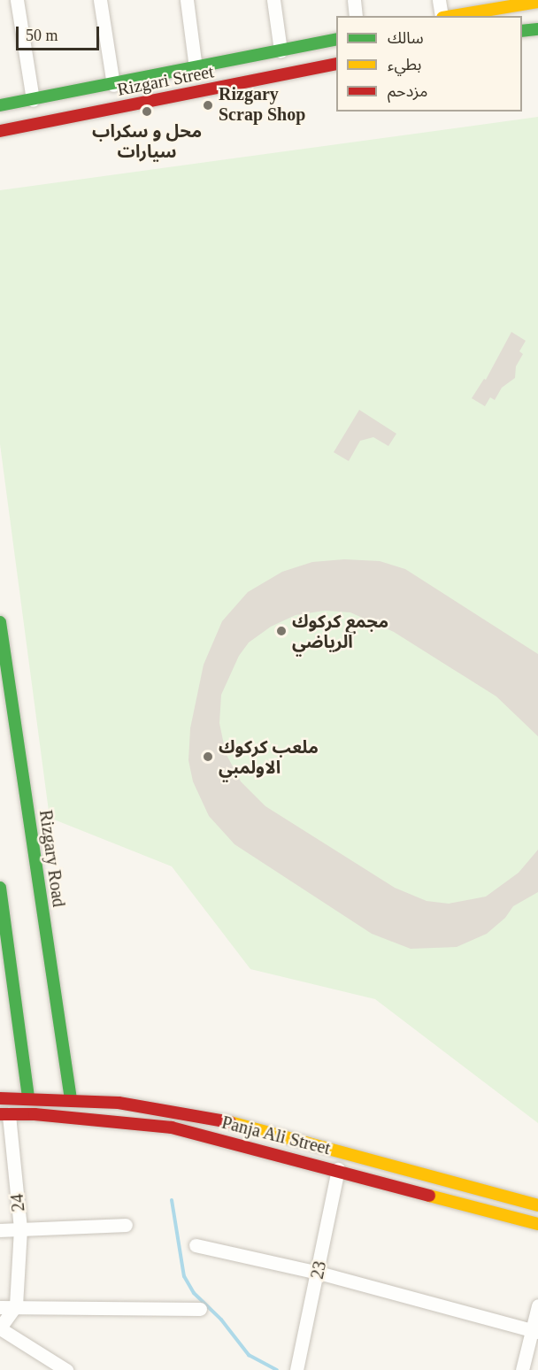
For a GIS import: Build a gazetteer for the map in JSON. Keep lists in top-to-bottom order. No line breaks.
{"streets":{"street":["Rizgari Street","Rizgary Road","Panja Ali Street","24","23"]},"crossings":[["Rizgary Road","Panja Ali Street"],["Panja Ali Street","24"],["Panja Ali Street","23"]],"places":["Rizgary Scrap Shop","محل و سكراب سيارات","مجمع كركوك الرياضي","ملعب كركوك الاولمبي"],"legend":["سالك","بطيء","مزدحم"],"scale_bar":"50 m"}
